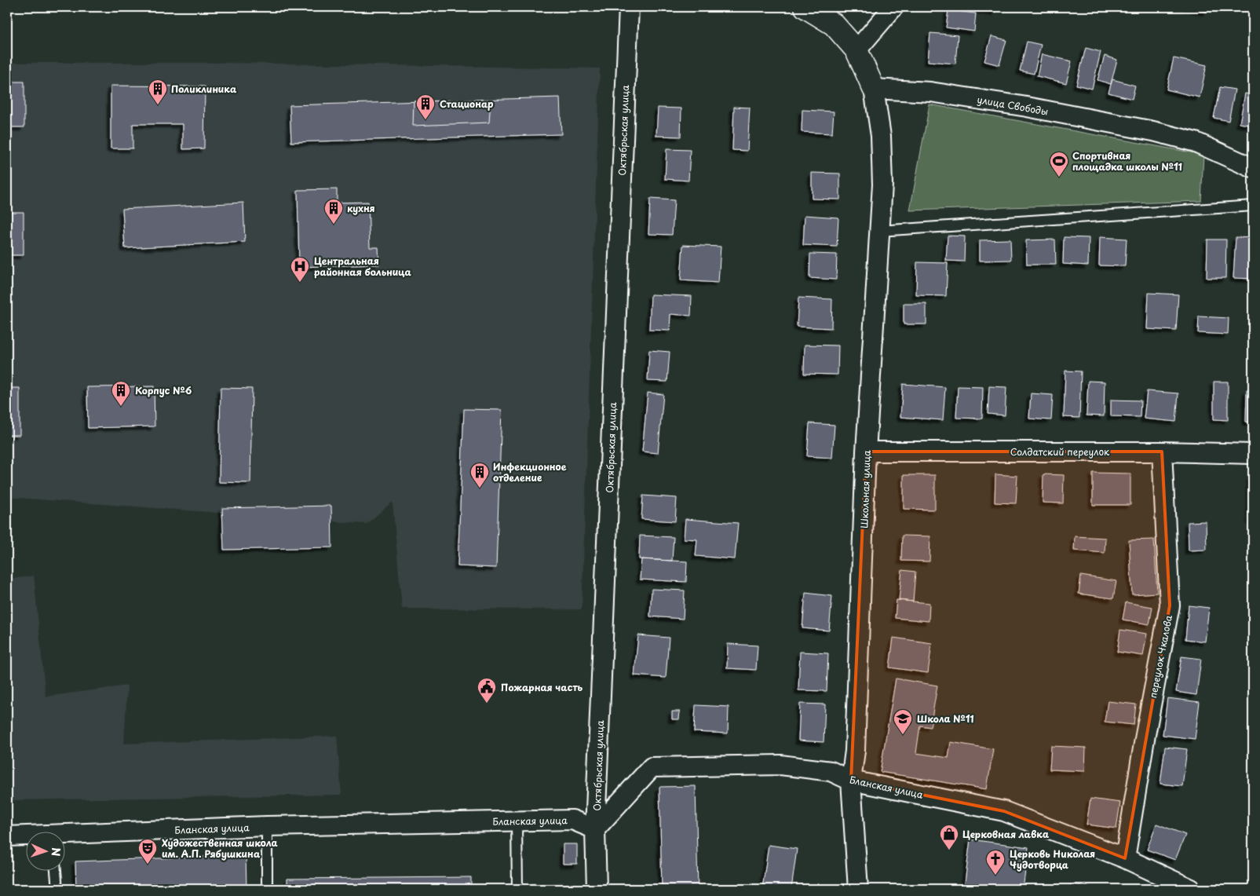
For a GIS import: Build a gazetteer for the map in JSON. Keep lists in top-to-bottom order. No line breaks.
{"streets":{"street":["улица Свободы","Октябрьская улица","Солдатский переулок","Школьная улица","переулок Чкалова","Бланская улица"]},"crossings":[["улица Свободы","Школьная улица"],["Октябрьская улица","Бланская улица"],["Солдатский переулок","Школьная улица"],["Солдатский переулок","переулок Чкалова"],["Школьная улица","Бланская улица"],["переулок Чкалова","Бланская улица"]],"places":{"building":["Поликлиника","Стационар","кухня","Корпус №6","Инфекционное отделение"],"sports":["Спортивная площадка школы №11"],"hospital":["Центральная районная больница"],"public building":["Пожарная часть"],"school or university":["Школа №11"],"shop":["Церковная лавка"],"theatre":["Художественная школа им. А.П. Рябушкина"],"church":["Церковь Николая Чудотворца"]},"north":"right"}
